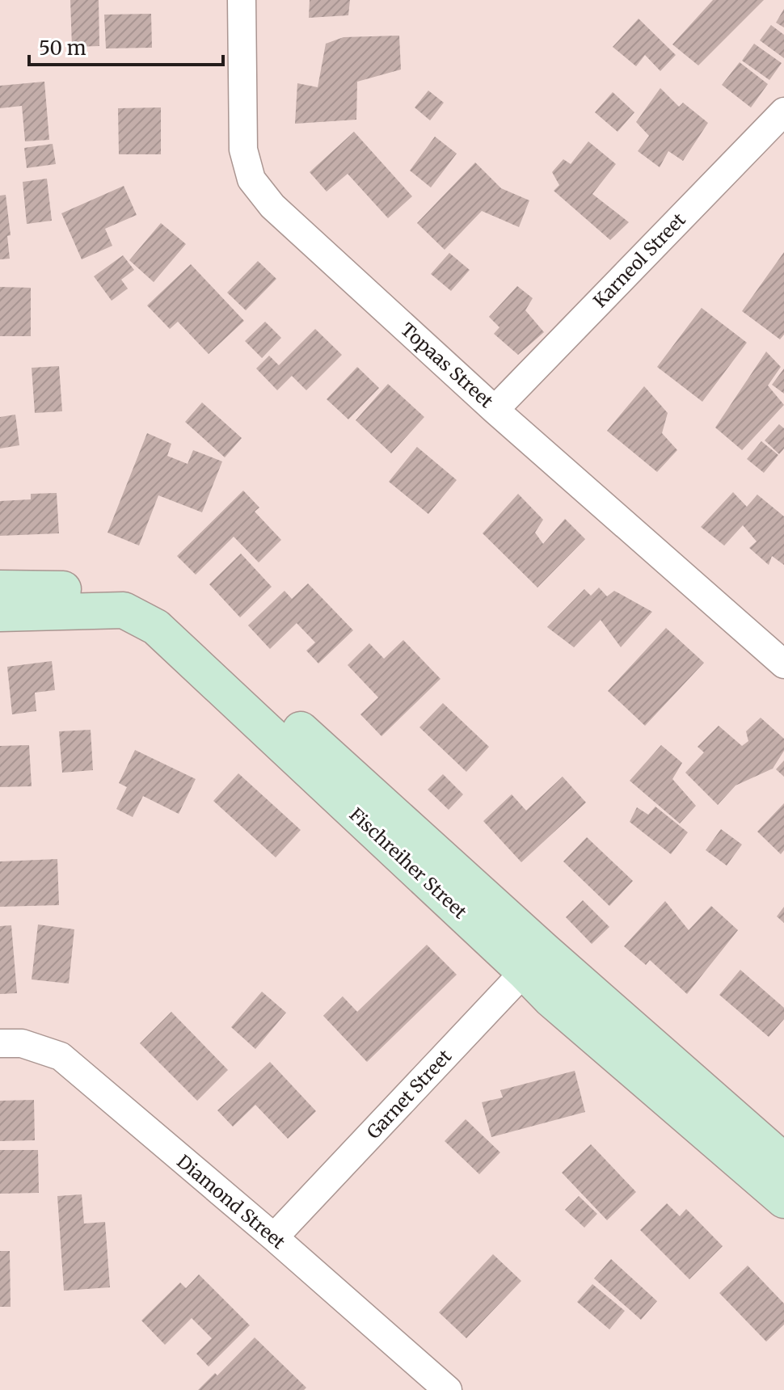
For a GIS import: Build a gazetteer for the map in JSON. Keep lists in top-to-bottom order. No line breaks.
{"streets":{"street":["Karneol Street","Topaas Street","Fischreiher Street","Garnet Street","Diamond Street"]},"crossings":[["Karneol Street","Topaas Street"],["Fischreiher Street","Garnet Street"],["Garnet Street","Diamond Street"]],"scale_bar":"50 m"}
